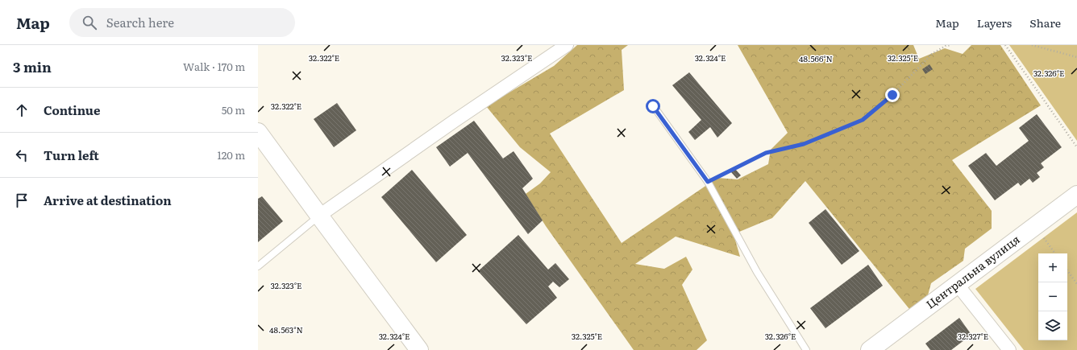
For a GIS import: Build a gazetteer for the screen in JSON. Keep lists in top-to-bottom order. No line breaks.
{"streets":{"street":["Центральна вулиця"]},"page":{"header":"Map","search":"Search here","nav":["Map","Layers","Share"],"heading":["3 min","Walk · 170 m"],"list":[["Continue","50 m"],["Turn left","120 m"],"Arrive at destination"],"map_buttons":["+","−"]},"coordinates":["32.323°E","32.322°E","32.324°E","32.325°E","48.566°N","32.326°E","48.563°N","32.327°E"]}
